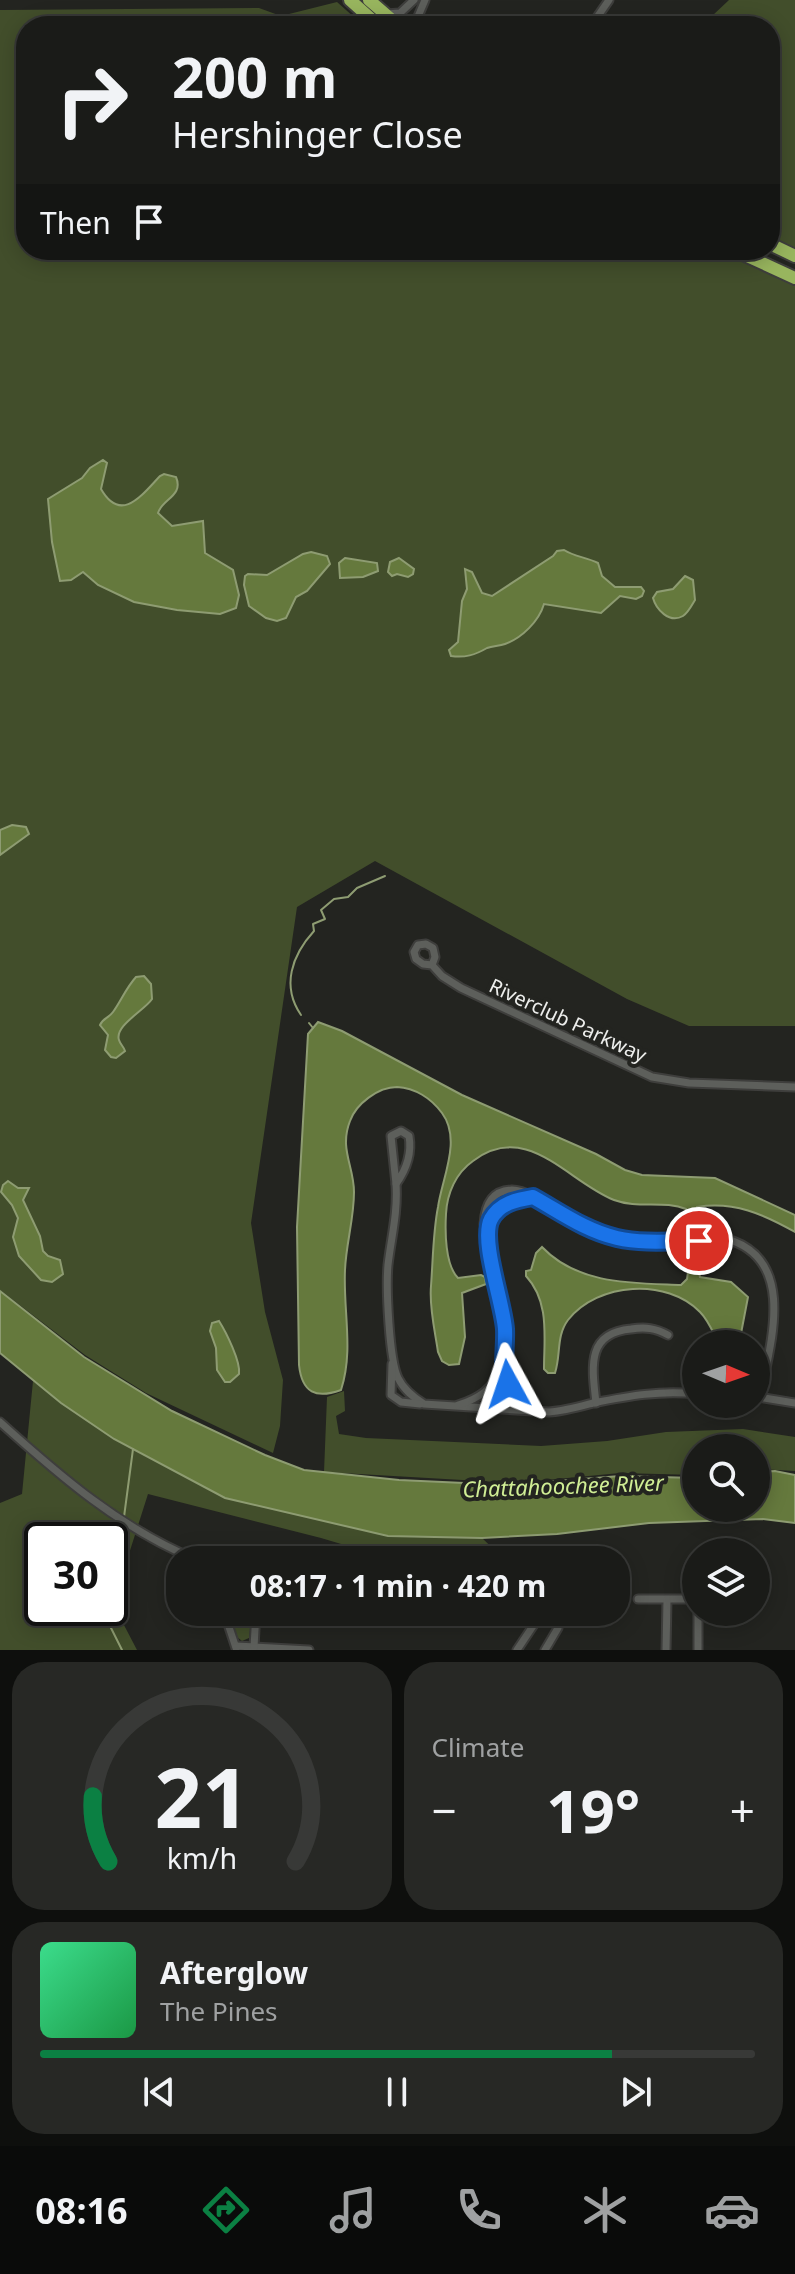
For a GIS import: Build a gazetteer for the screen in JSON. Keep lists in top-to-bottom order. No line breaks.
{"streets":{"street":["Riverclub Parkway"]},"water":["Chattahoochee River"],"north":"right","page":{"turn":["200 m","Hershinger Close"],"then":"Then","limit":"30","trip":"08:17 · 1 min · 420 m","tile":"Climate","heat":["−","19°","+"],"song":["Afterglow","The Pines"],"tabs":"08:16","gauge":["21","km/h"]}}
